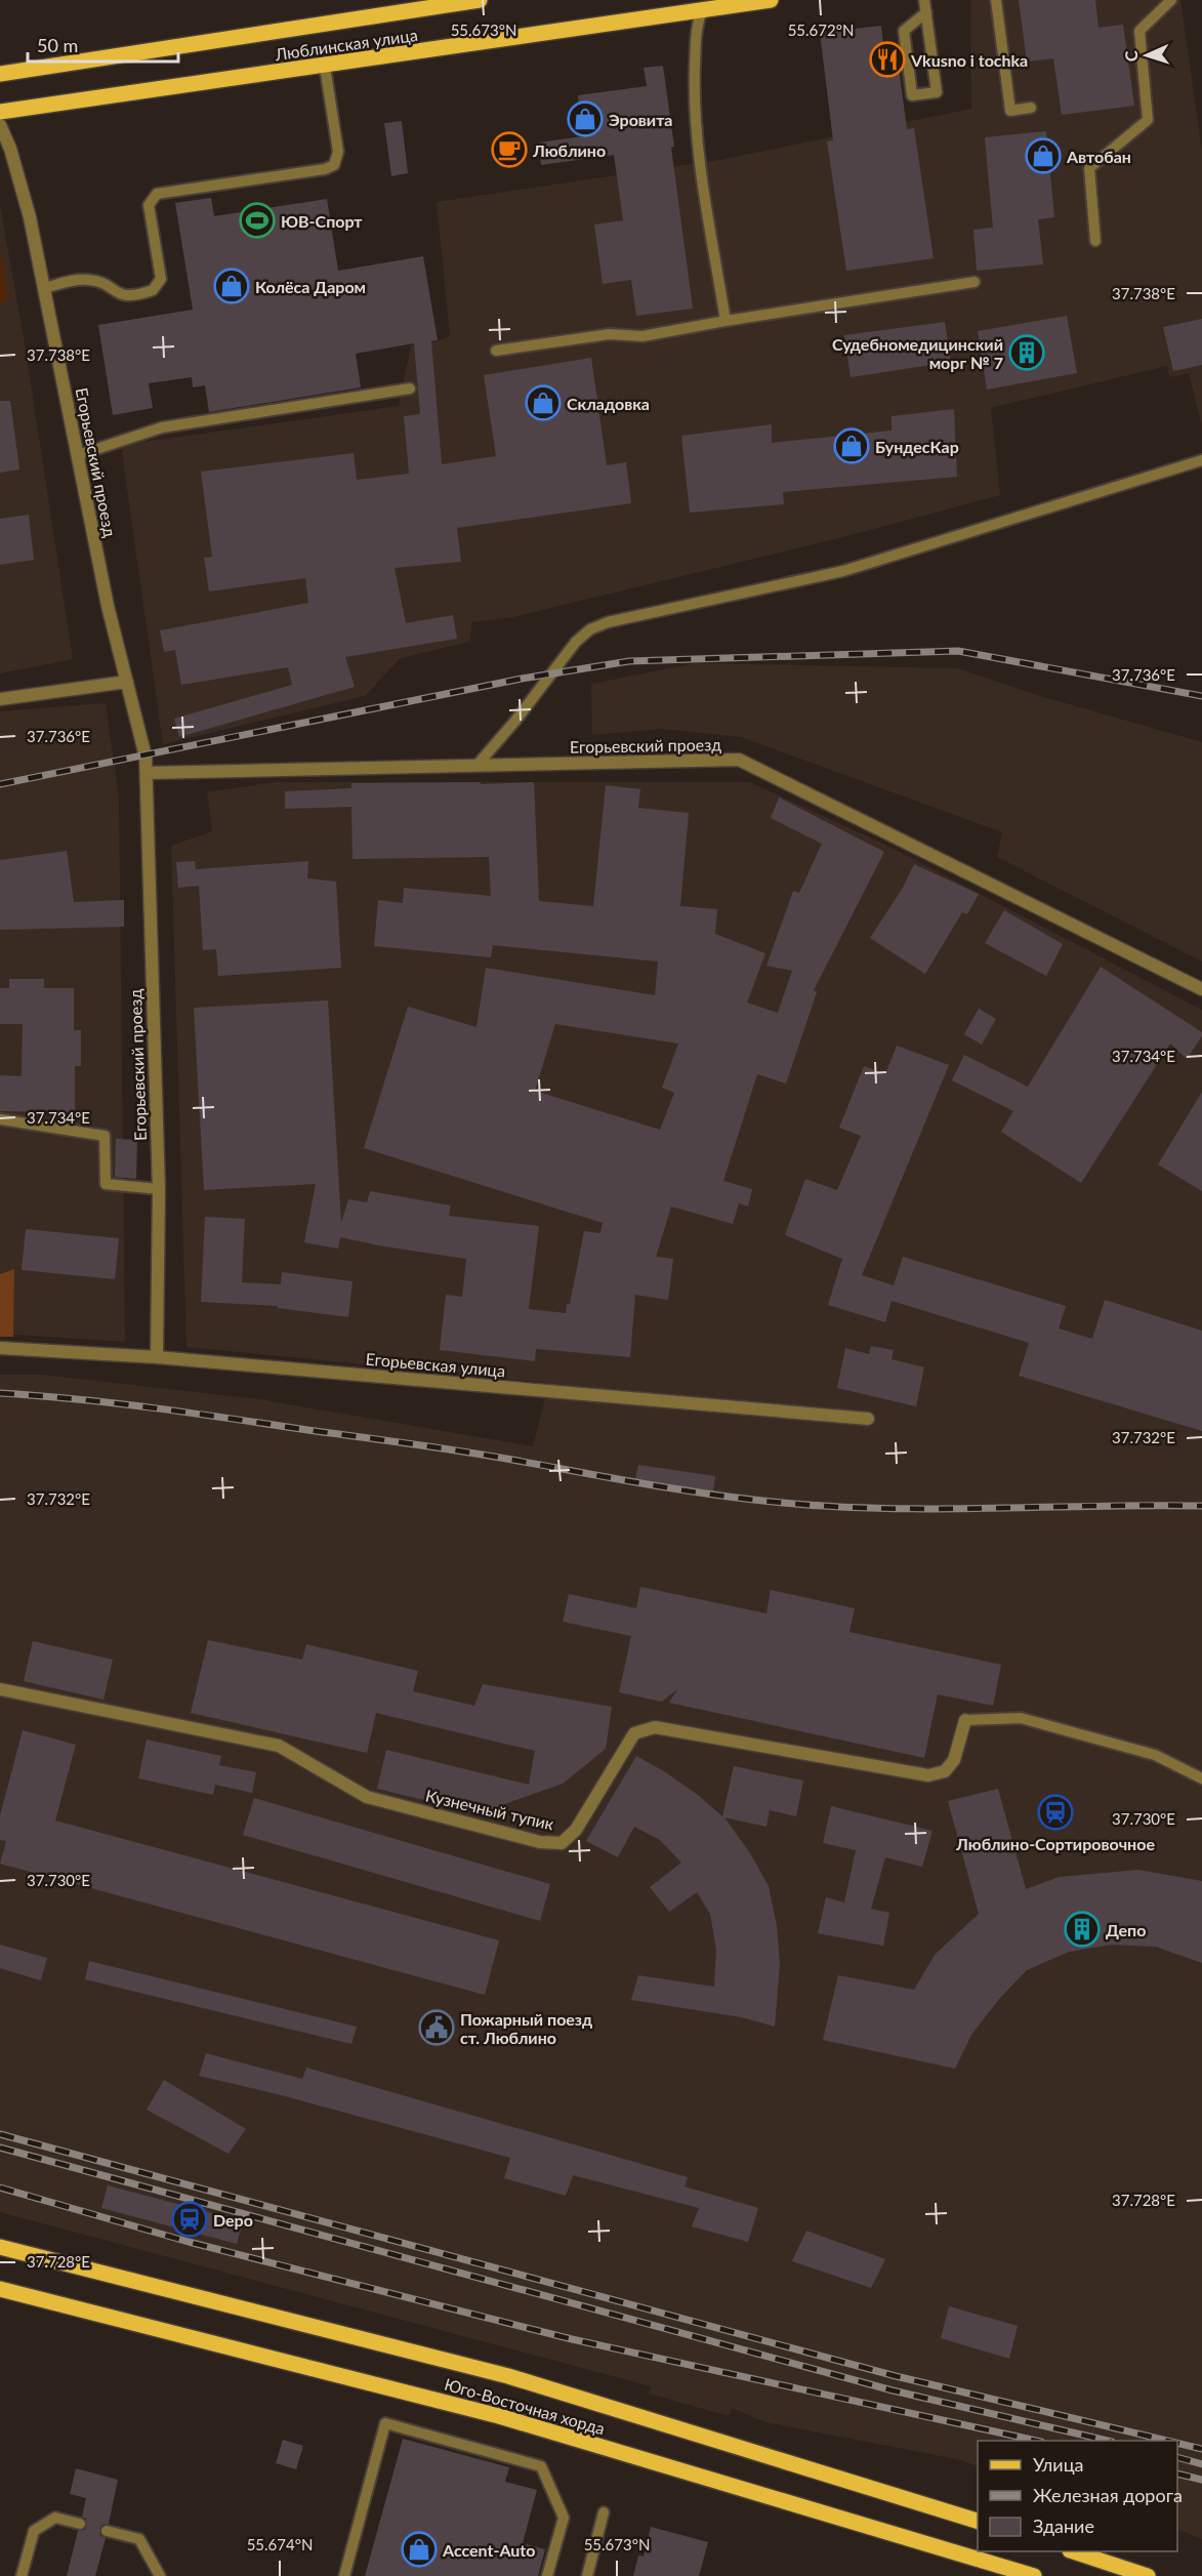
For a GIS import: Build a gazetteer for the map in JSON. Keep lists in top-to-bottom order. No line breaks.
{"streets":{"main road":["Люблинская улица","Юго-Восточная хорда"],"street":["Егорьевский проезд","Егорьевская улица","Кузнечный тупик"]},"crossings":[["Егорьевский проезд","Егорьевская улица"]],"places":{"restaurant":["Vkusno i tochka"],"shop":["Эровита","Автобан","Колёса Даром","Складовка","БундесКар","Accent-Auto"],"cafe":["Люблино"],"sports":["ЮВ-Спорт"],"building":["Судебномедицинский морг № 7","Депо"],"station":["Люблино-Сортировочное","Depo"],"public building":["Пожарный поезд ст. Люблино"]},"legend":["Улица","Железная дорога","Здание"],"scale_bar":"50 m","north":"left","coordinates":["55.673°N","55.672°N","37.738°E","37.736°E","37.734°E","37.732°E","37.730°E","37.728°E","55.674°N"]}
